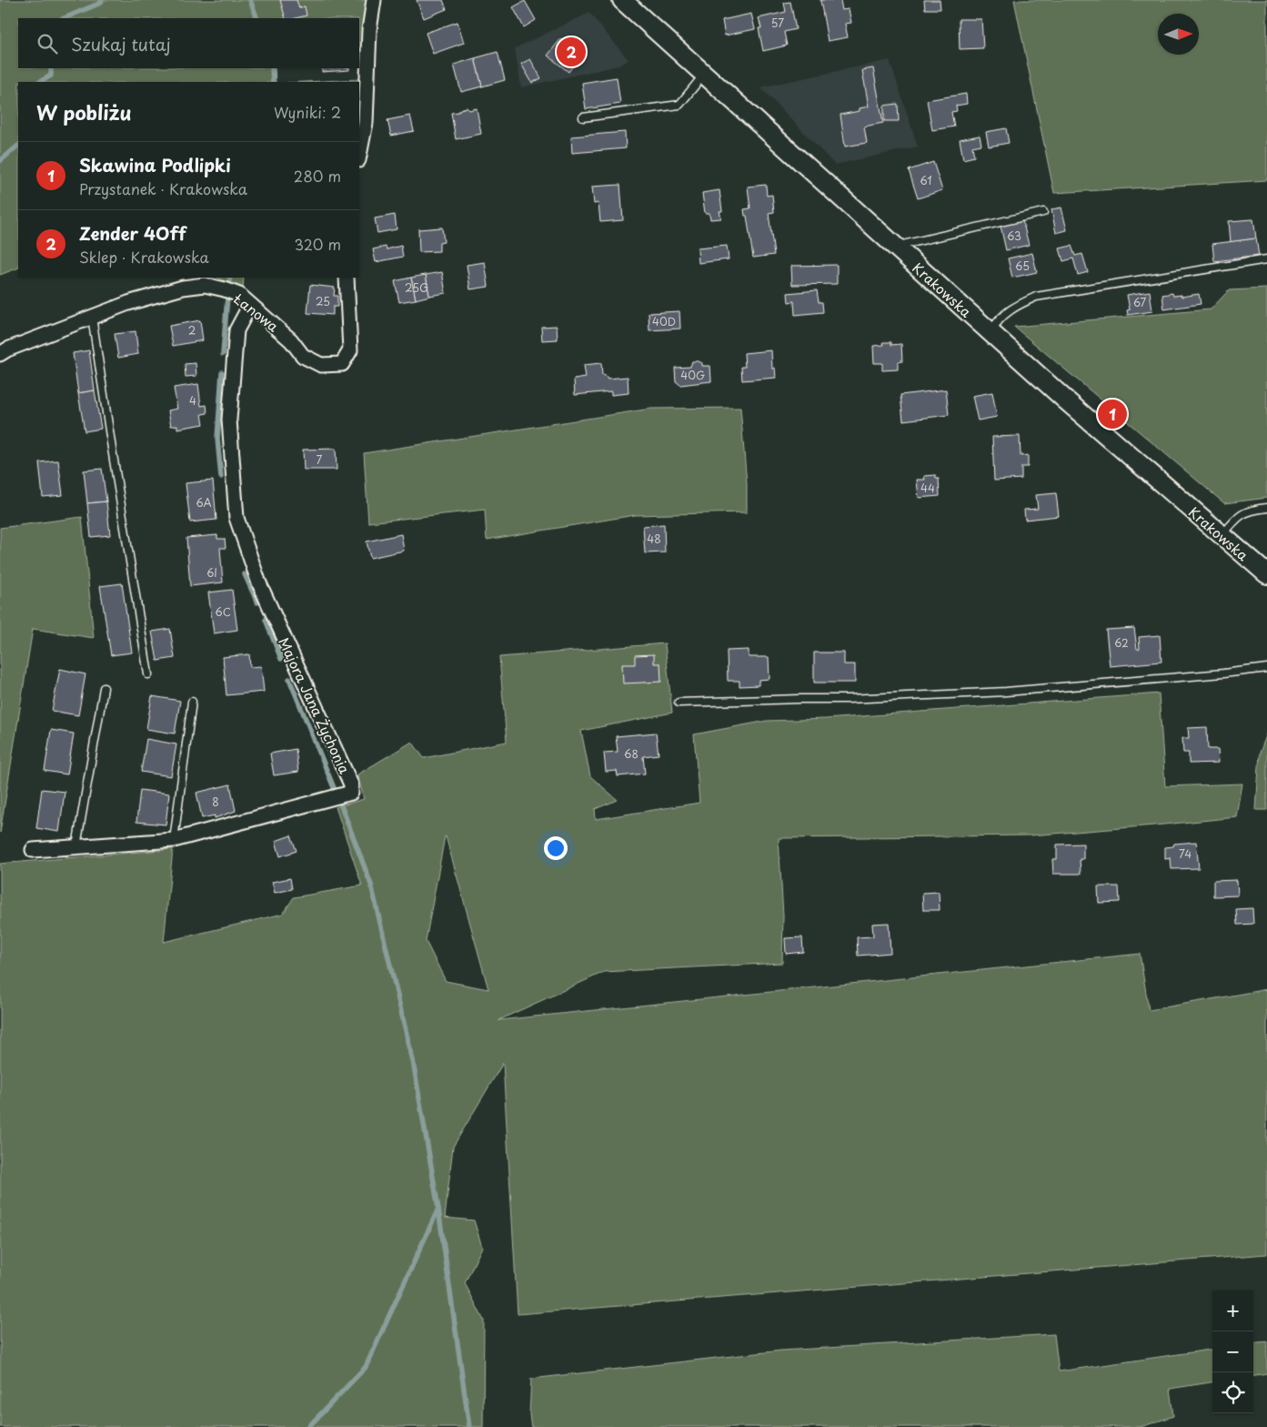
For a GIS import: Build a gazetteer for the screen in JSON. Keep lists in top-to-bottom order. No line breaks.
{"streets":{"main road":["Krakowska"],"street":["Łanowa","Majora Jana Żychonia"]},"crossings":[["Łanowa","Majora Jana Żychonia"]],"house_numbers":["57","61","63","65","25G","25","67","40D","2","40G","4","7","44","6A","48","6I","6C","62","68","8","74"],"north":"right","page":{"search":"Szukaj tutaj","pins":["2","1"],"heading":["W pobliżu","Wyniki: 2"],"list":[{"mark":"1","name":"Skawina Podlipki","note":"Przystanek · Krakowska","value":"280 m"},{"mark":"2","name":"Zender 4Off","note":"Sklep · Krakowska","value":"320 m"}],"map_buttons":["+","−"]}}
